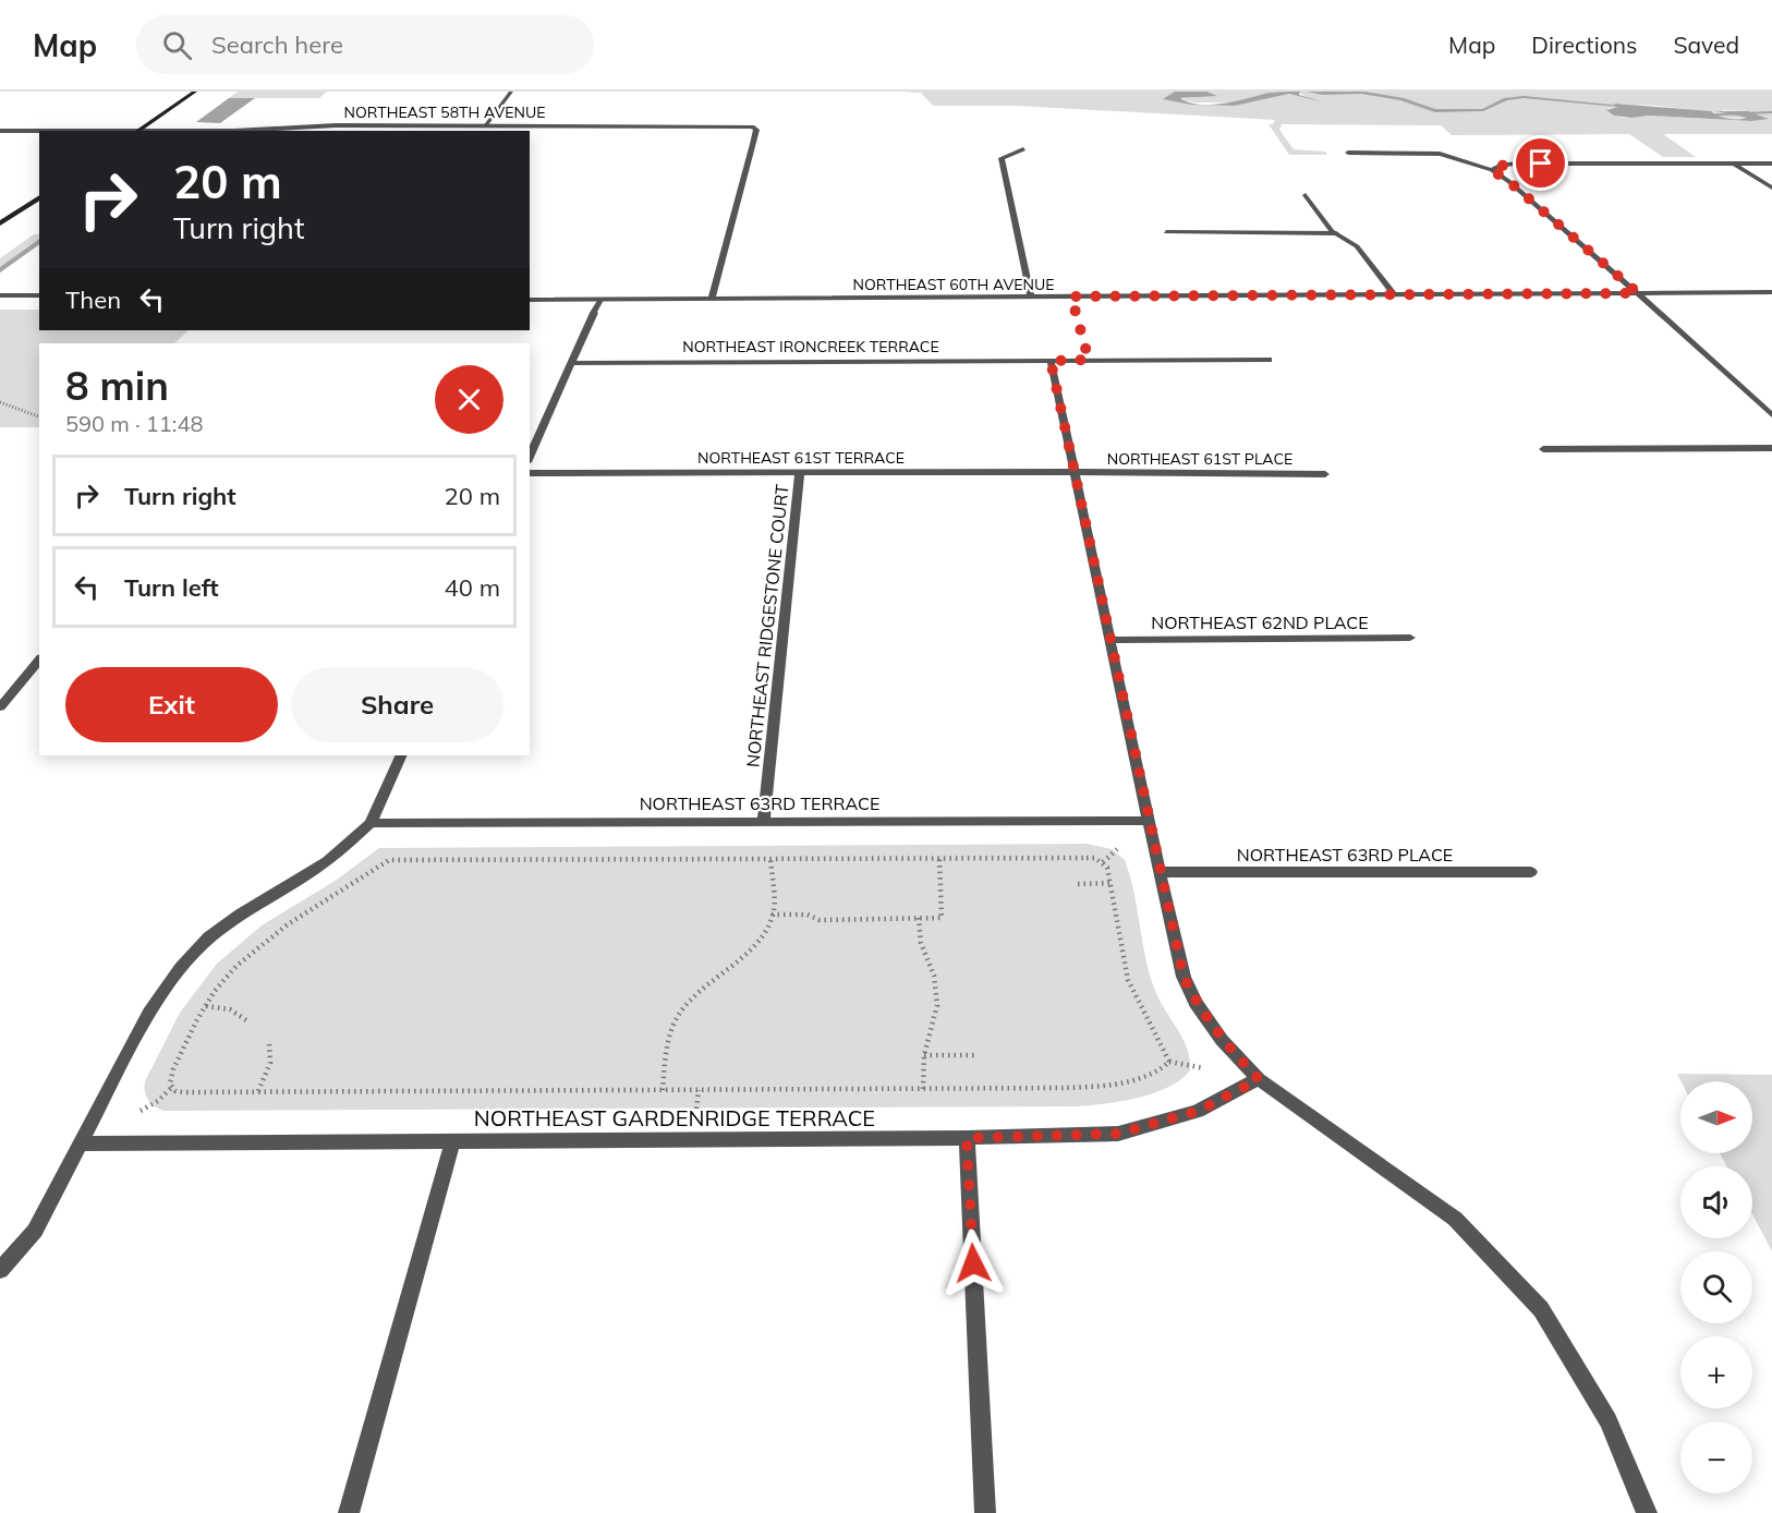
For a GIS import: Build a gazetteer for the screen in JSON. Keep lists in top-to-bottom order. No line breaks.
{"streets":{"street":["NORTHEAST 58TH AVENUE","NORTHEAST 60TH AVENUE","NORTHEAST IRONCREEK TERRACE","NORTHEAST 61ST TERRACE","NORTHEAST 61ST PLACE","NORTHEAST 62ND PLACE","NORTHEAST RIDGESTONE COURT","NORTHEAST 63RD TERRACE","NORTHEAST 63RD PLACE","NORTHEAST GARDENRIDGE TERRACE"]},"crossings":[["NORTHEAST 58TH AVENUE","NORTHEAST 60TH AVENUE"],["NORTHEAST 61ST TERRACE","NORTHEAST 61ST PLACE"],["NORTHEAST 61ST TERRACE","NORTHEAST RIDGESTONE COURT"],["NORTHEAST RIDGESTONE COURT","NORTHEAST 63RD TERRACE"]],"north":"right","page":{"header":"Map","search":"Search here","nav":["Map","Directions","Saved"],"turn":["20 m","Turn right"],"then":"Then","heading":["8 min","590 m · 11:48"],"list":[{"name":"Turn right","value":"20 m"},{"name":"Turn left","value":"40 m"}],"buttons":["Exit","Share"],"map_buttons":["+","−"]}}
